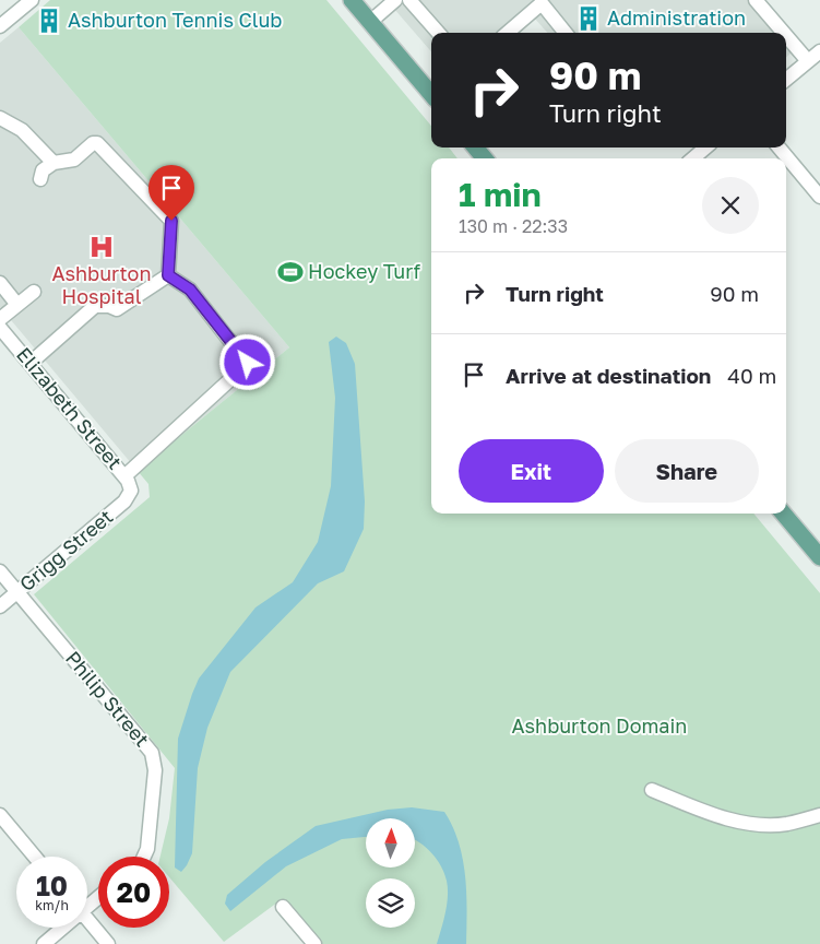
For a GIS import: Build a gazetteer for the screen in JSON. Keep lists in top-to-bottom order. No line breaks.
{"streets":{"street":["Elizabeth Street","Grigg Street","Philip Street"]},"crossings":[["Elizabeth Street","Grigg Street"],["Grigg Street","Philip Street"]],"parks":["Ashburton Domain"],"places":{"building":["Administration","Ashburton Tennis Club"],"hospital":["Ashburton Hospital"],"sports":["Hockey Turf"]},"north":"top","page":{"turn":["90 m","Turn right"],"heading":["1 min","130 m · 22:33"],"list":[{"name":"Turn right","value":"90 m"},{"name":"Arrive at destination","value":"40 m"}],"buttons":["Exit","Share"],"speed":"10 km/h","limit":"20"}}
